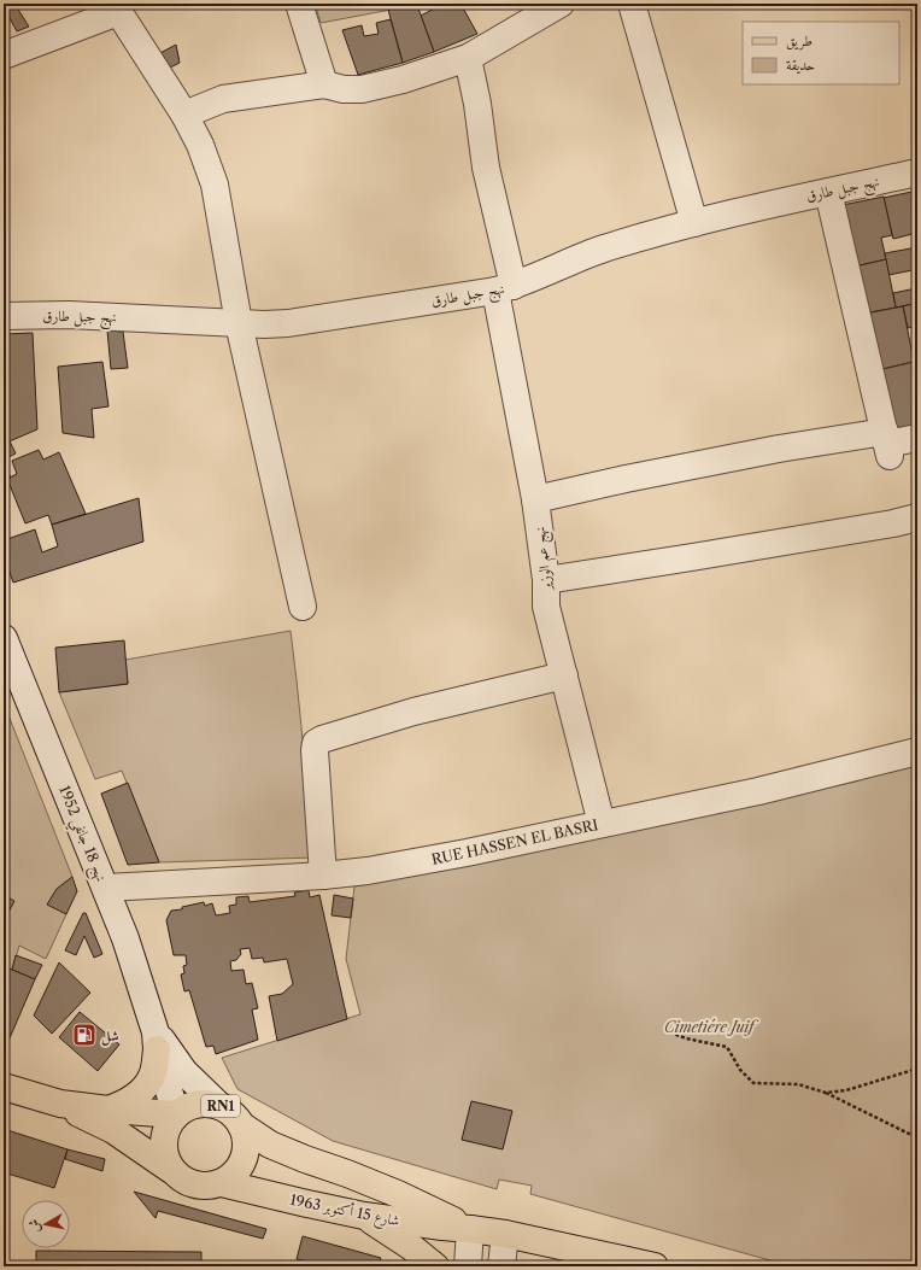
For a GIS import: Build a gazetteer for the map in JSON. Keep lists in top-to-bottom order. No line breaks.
{"streets":{"main road":["RN1","شارع 15 أكتوبر 1963"],"street":["نهج جبل طارق","نهج عم الوزير","نهج 18 جانفي 1952","RUE HASSEN EL BASRI"]},"crossings":[["نهج جبل طارق","نهج عم الوزير"],["نهج عم الوزير","RUE HASSEN EL BASRI"],["نهج 18 جانفي 1952","RUE HASSEN EL BASRI"],["نهج 18 جانفي 1952","RN1"],["نهج 18 جانفي 1952","شارع 15 أكتوبر 1963"],["RN1","شارع 15 أكتوبر 1963"]],"parks":["Cimetiére Juif"],"places":{"fuel station":["شل"]},"legend":["طريق","حديقة"],"north":"left"}
